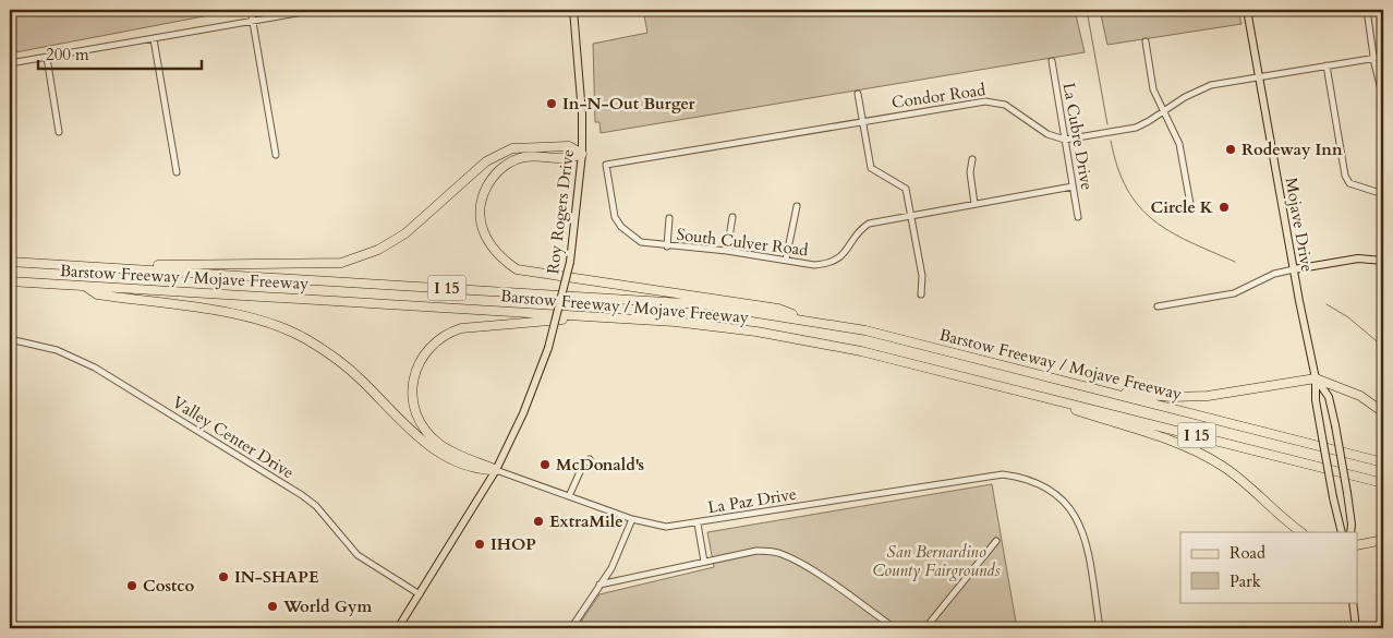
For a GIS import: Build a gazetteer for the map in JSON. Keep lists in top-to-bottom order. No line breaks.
{"streets":{"highway":["Barstow Freeway / Mojave Freeway","I 15"],"main road":["Roy Rogers Drive","Mojave Drive"],"street":["Condor Road","La Cubre Drive","South Culver Road","Valley Center Drive","La Paz Drive"]},"crossings":[["Condor Road","La Cubre Drive"],["Condor Road","South Culver Road"],["La Cubre Drive","South Culver Road"],["Roy Rogers Drive","La Paz Drive"]],"parks":["San Bernardino County Fairgrounds"],"places":["In-N-Out Burger","Rodeway Inn","Circle K","McDonald's","ExtraMile","IHOP","IN-SHAPE","Costco","World Gym"],"legend":["Road","Park"],"scale_bar":"200 m"}
